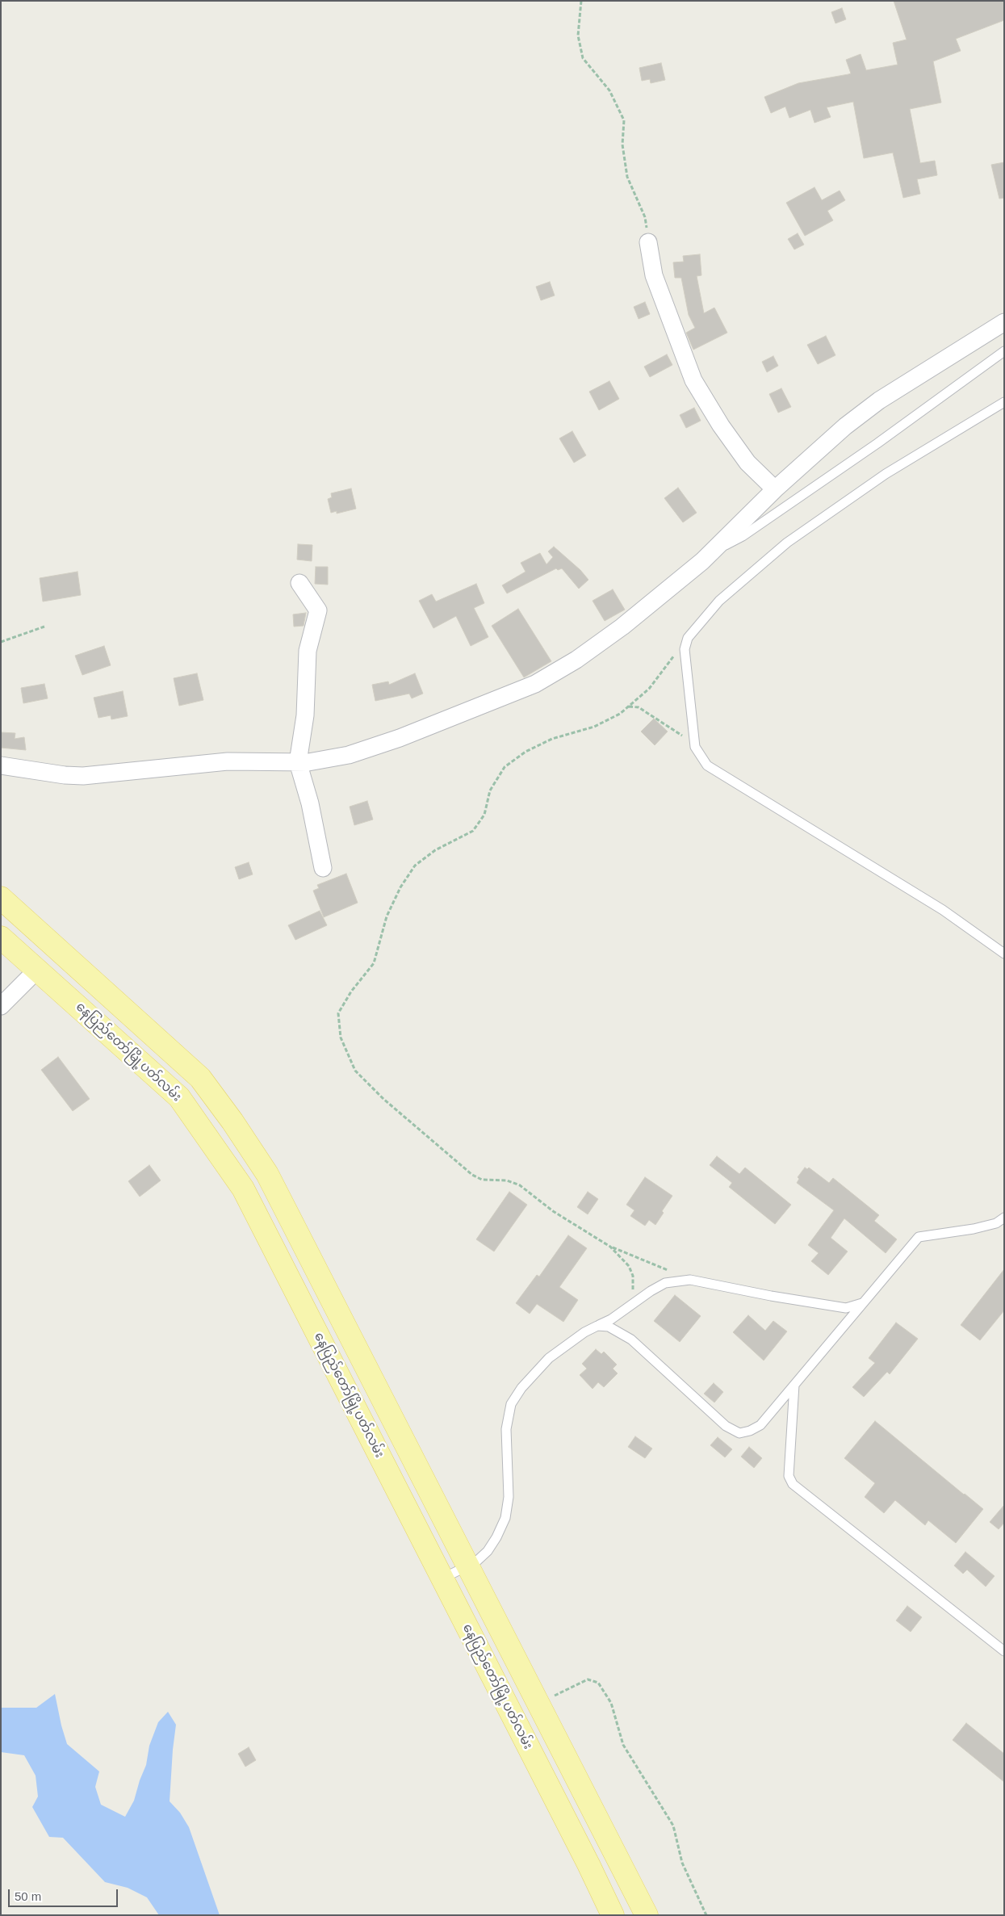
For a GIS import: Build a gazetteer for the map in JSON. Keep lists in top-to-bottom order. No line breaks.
{"streets":{"main road":["နေပြည်တော်မြို့ပတ်လမ်း"]},"scale_bar":"50 m"}
